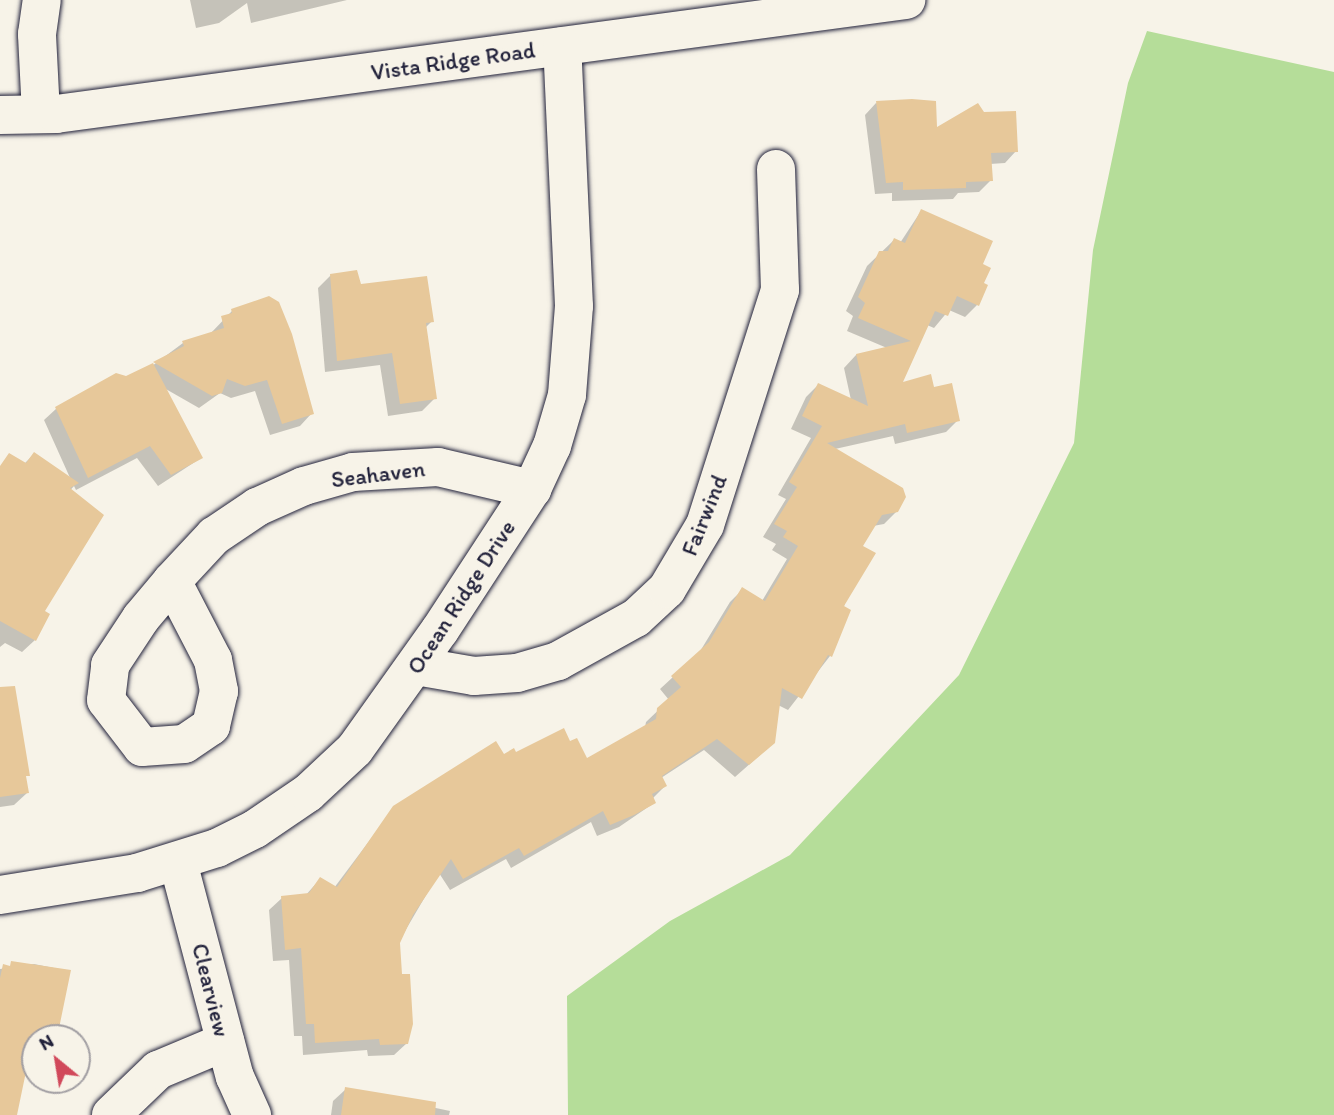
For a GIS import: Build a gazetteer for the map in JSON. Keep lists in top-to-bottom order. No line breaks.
{"streets":{"street":["Vista Ridge Road","Seahaven","Fairwind","Ocean Ridge Drive","Clearview"]},"crossings":[["Vista Ridge Road","Ocean Ridge Drive"],["Seahaven","Ocean Ridge Drive"],["Fairwind","Ocean Ridge Drive"],["Ocean Ridge Drive","Clearview"]],"north":"top left"}
